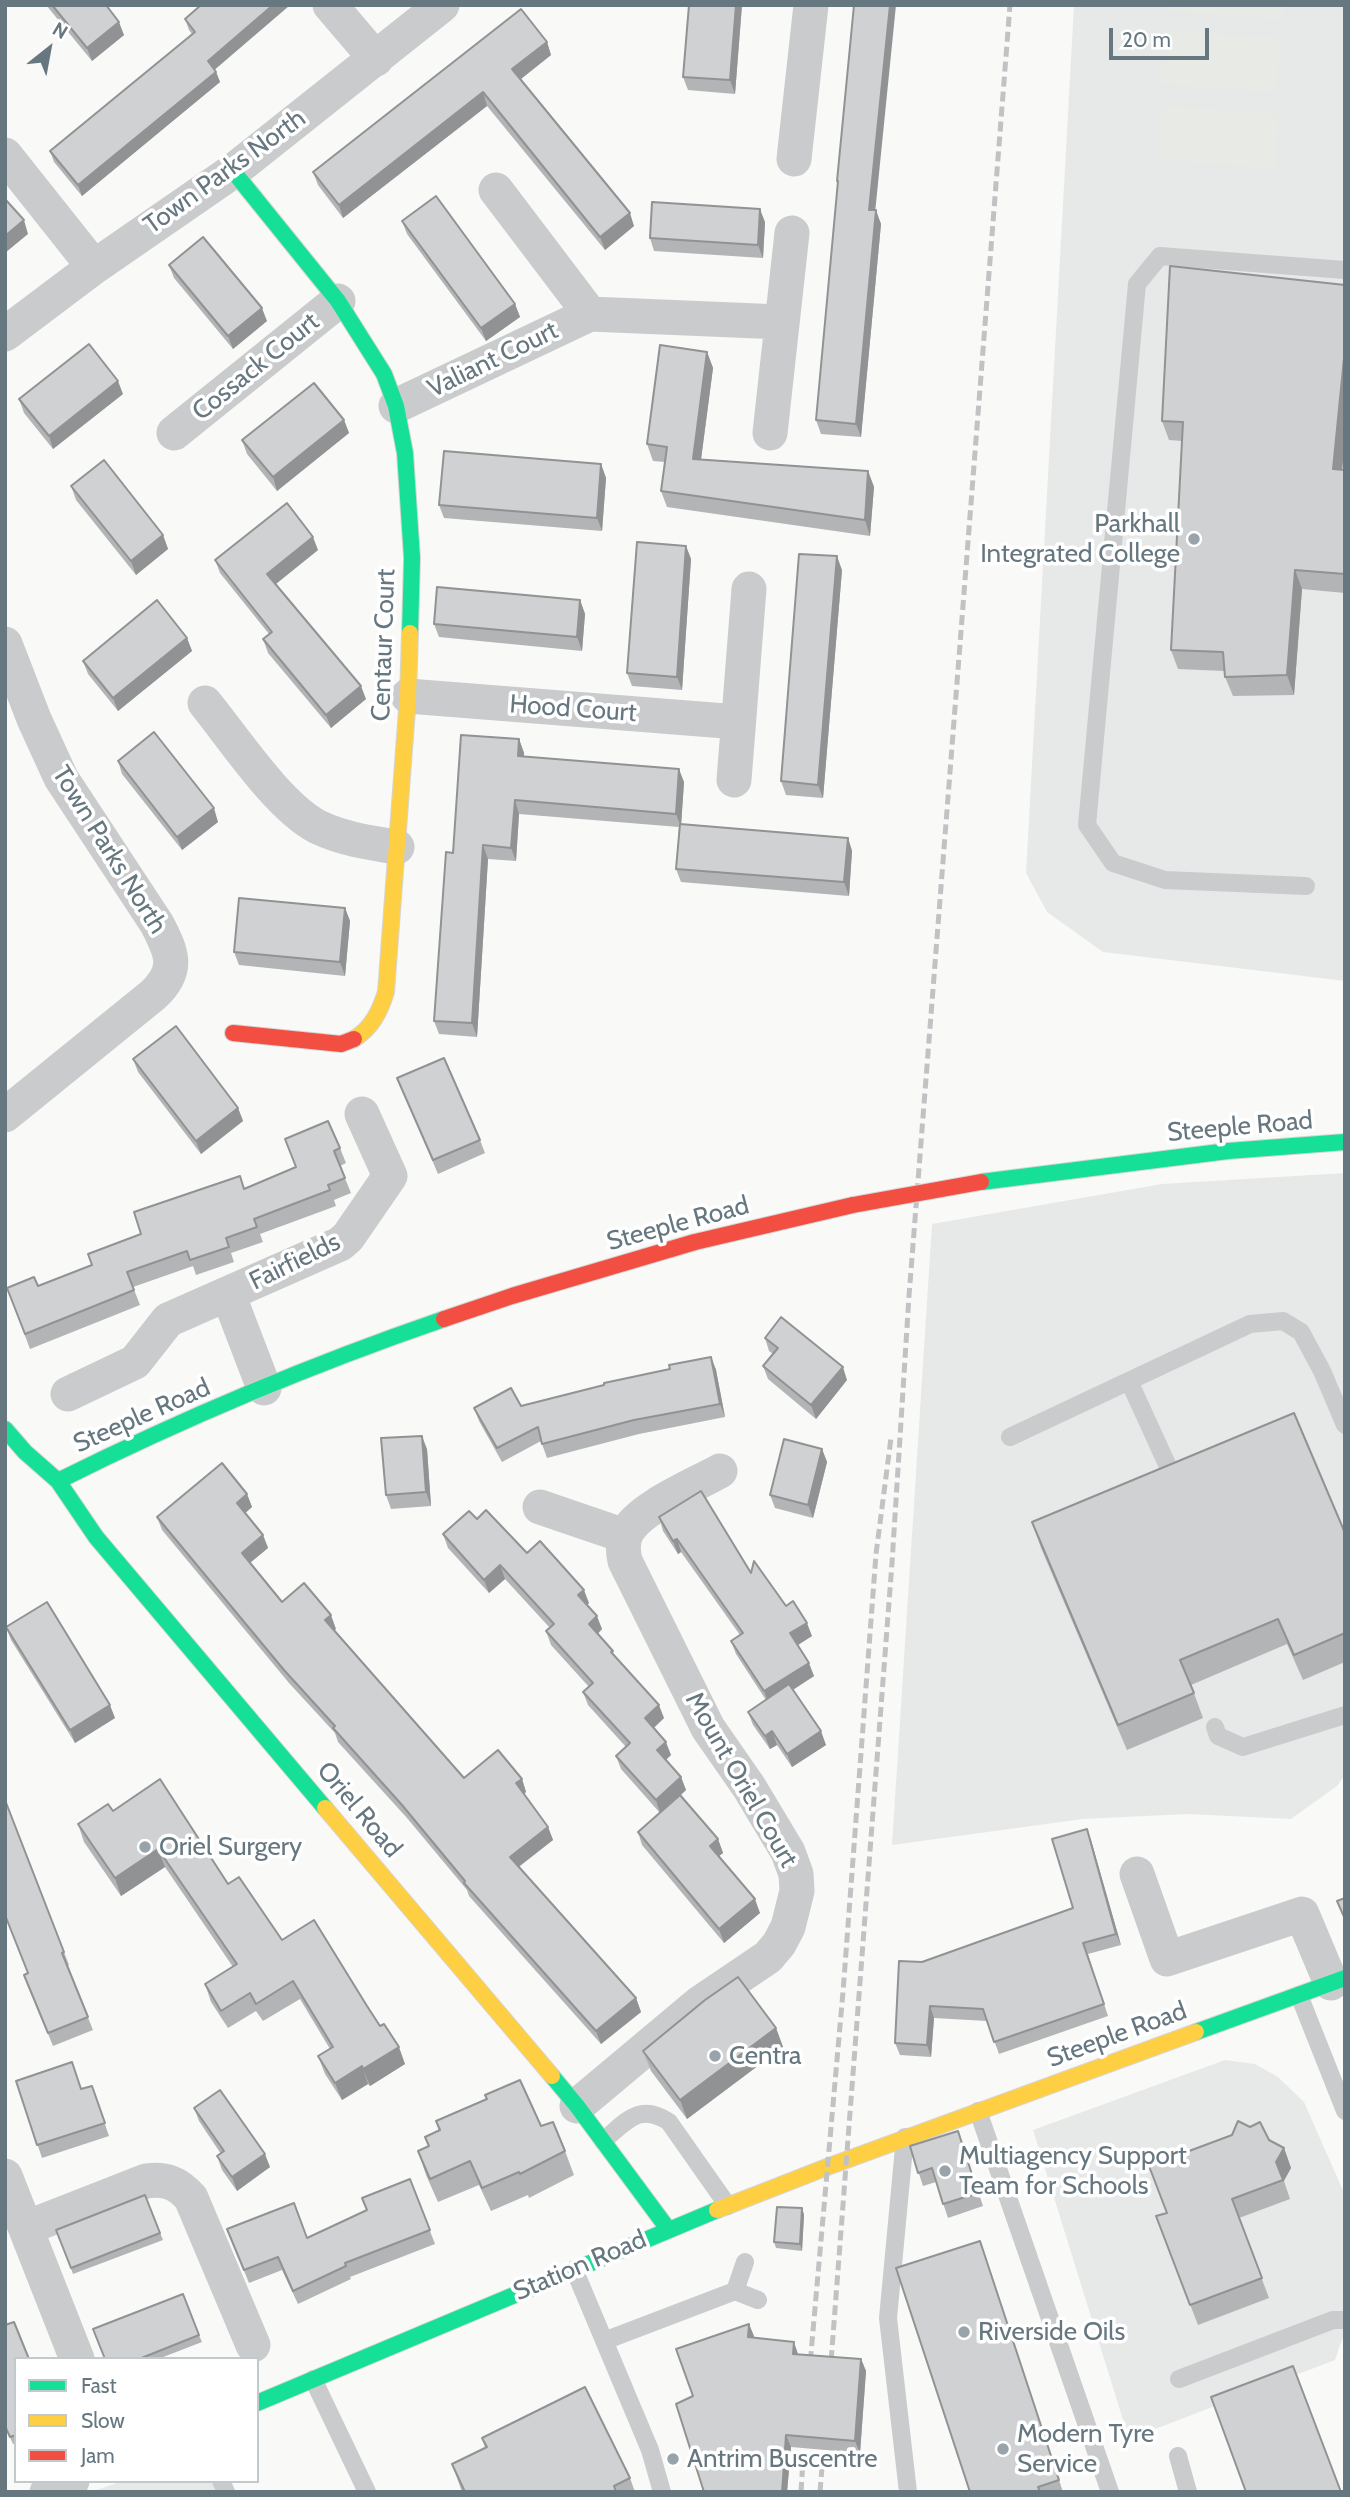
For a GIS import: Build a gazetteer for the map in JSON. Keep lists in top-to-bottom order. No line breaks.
{"streets":{"street":["Town Parks North","Valiant Court","Cossack Court","Centaur Court","Hood Court","Steeple Road","Fairfields","Mount Oriel Court","Oriel Road","Station Road"]},"crossings":[["Town Parks North","Centaur Court"],["Valiant Court","Centaur Court"],["Cossack Court","Centaur Court"],["Centaur Court","Hood Court"],["Steeple Road","Fairfields"],["Steeple Road","Oriel Road"],["Steeple Road","Station Road"],["Mount Oriel Court","Oriel Road"],["Oriel Road","Station Road"]],"places":["Parkhall Integrated College","Oriel Surgery","Centra","Multiagency Support Team for Schools","Riverside Oils","Modern Tyre Service","Antrim Buscentre"],"legend":["Fast","Slow","Jam"],"scale_bar":"20 m","north":"top right"}
